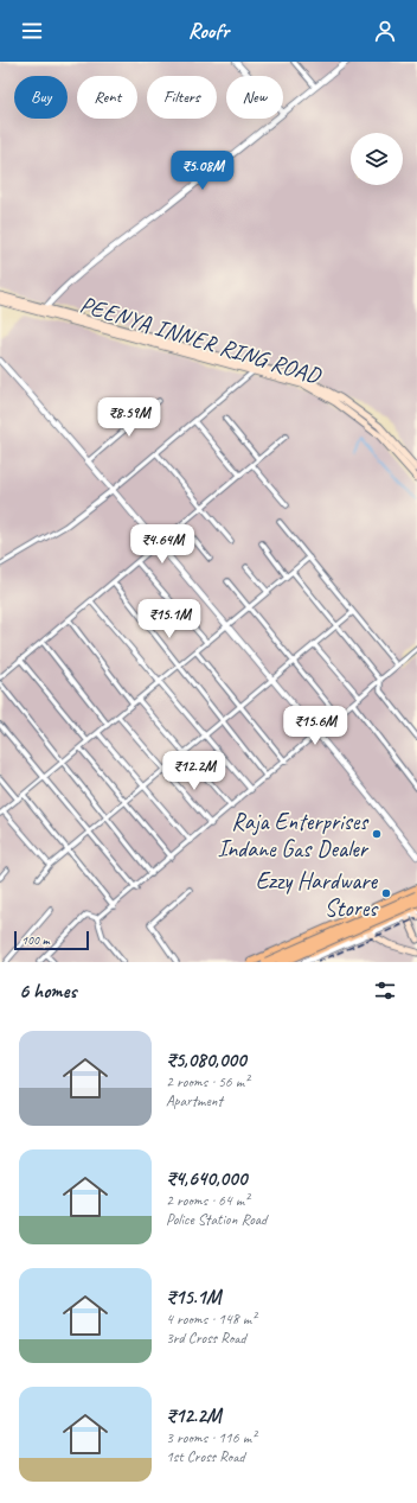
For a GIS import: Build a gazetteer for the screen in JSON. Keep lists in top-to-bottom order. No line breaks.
{"streets":{"main road":["PEENYA INNER RING ROAD"]},"places":["Raja Enterprises Indane Gas Dealer","Ezzy Hardware Stores"],"scale_bar":"100 m","page":{"header":"Roofr","chip":["Buy","Rent","Filters","New"],"price":["₹5.08M","₹8.59M","₹4.64M","₹15.1M","₹15.6M","₹12.2M"],"scale":"100 m","heading":"6 homes","list":[{"name":"₹5,080,000","note":"2 rooms · 56 m² · Apartment"},{"name":"₹4,640,000","note":"2 rooms · 64 m² · Police Station Road"},{"name":"₹15.1M","note":"4 rooms · 148 m² · 3rd Cross Road"},{"name":"₹12.2M","note":"3 rooms · 116 m² · 1st Cross Road"}]}}
